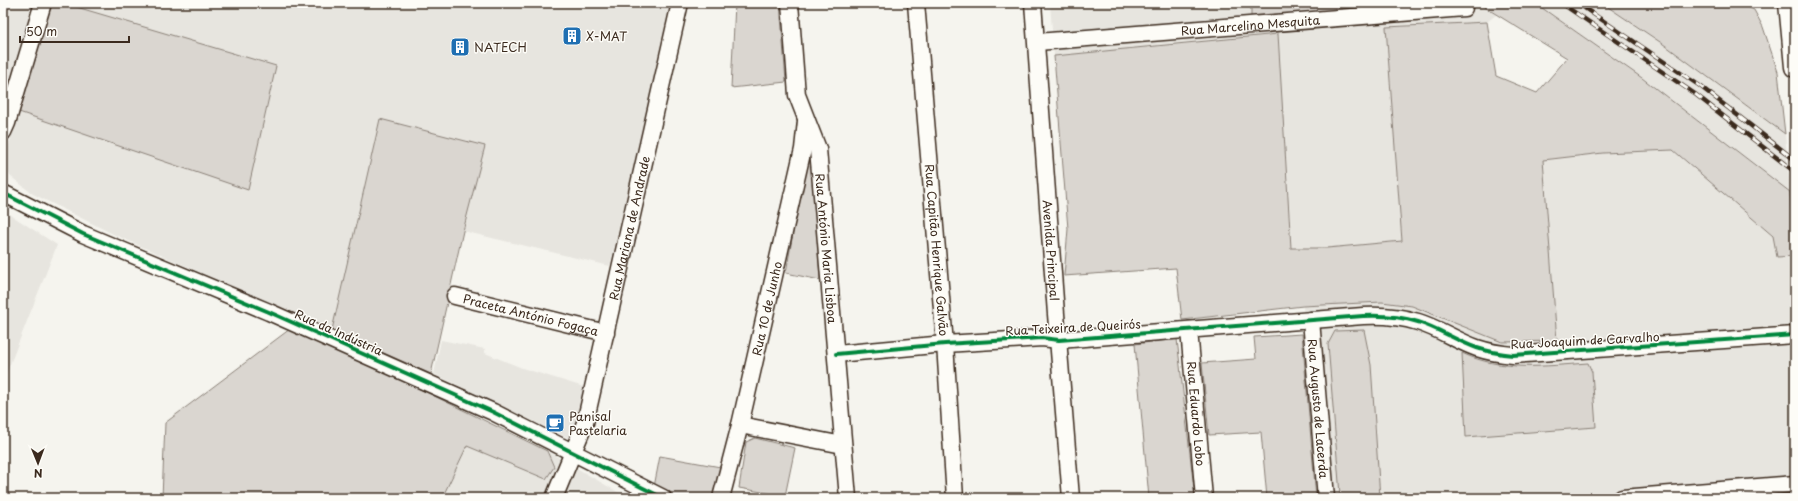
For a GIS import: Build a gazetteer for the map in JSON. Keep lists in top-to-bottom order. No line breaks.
{"streets":{"street":["Rua Marcelino Mesquita","Rua Mariana de Andrade","Rua António Maria Lisboa","Rua Capitão Henrique Galvão","Avenida Principal","Rua 10 de Junho","Praceta António Fogaça","Rua Teixeira de Queirós","Rua da Indústria","Rua Joaquim de Carvalho","Rua Augusto de Lacerda","Rua Eduardo Lobo"]},"crossings":[["Rua Marcelino Mesquita","Avenida Principal"],["Rua Mariana de Andrade","Praceta António Fogaça"],["Rua Mariana de Andrade","Rua da Indústria"],["Rua António Maria Lisboa","Rua 10 de Junho"],["Rua António Maria Lisboa","Rua Teixeira de Queirós"],["Rua Capitão Henrique Galvão","Rua Teixeira de Queirós"],["Avenida Principal","Rua Teixeira de Queirós"],["Rua Teixeira de Queirós","Rua Joaquim de Carvalho"],["Rua Teixeira de Queirós","Rua Augusto de Lacerda"],["Rua Teixeira de Queirós","Rua Eduardo Lobo"],["Rua Joaquim de Carvalho","Rua Augusto de Lacerda"]],"places":{"building":["X-MAT","NATECH"],"cafe":["Panisal Pastelaria"]},"scale_bar":"50 m","north":"bottom"}
